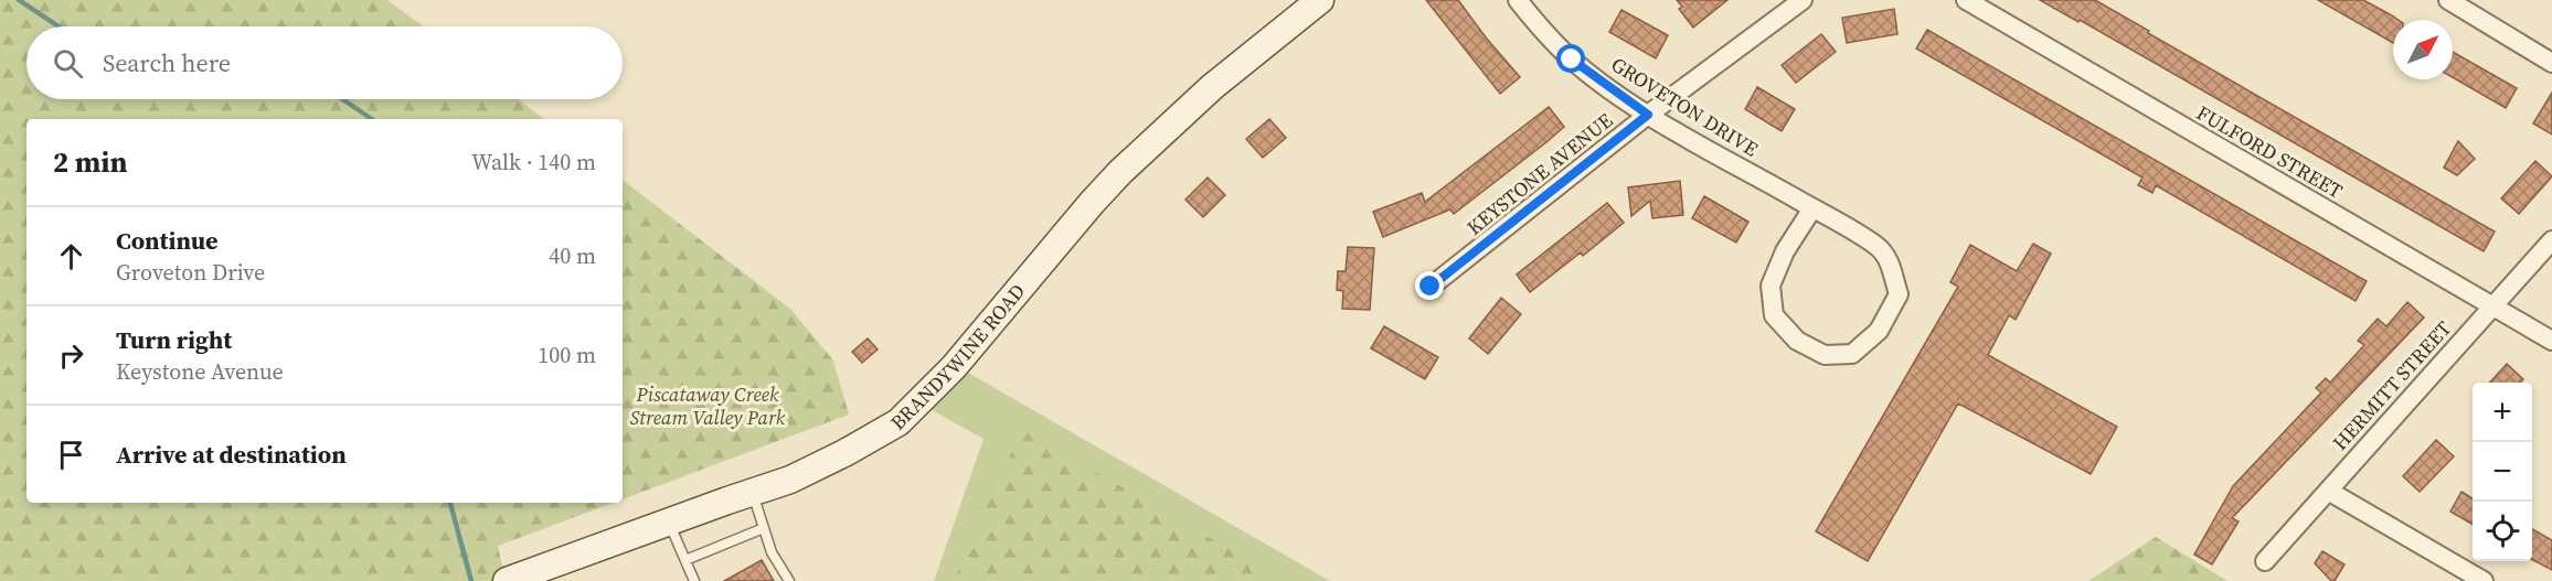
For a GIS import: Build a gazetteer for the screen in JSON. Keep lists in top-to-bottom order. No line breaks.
{"streets":{"main road":["BRANDYWINE ROAD"],"street":["GROVETON DRIVE","FULFORD STREET","KEYSTONE AVENUE","HERMITT STREET"]},"crossings":[["GROVETON DRIVE","KEYSTONE AVENUE"],["FULFORD STREET","HERMITT STREET"]],"parks":["Piscataway Creek Stream Valley Park"],"north":"top right","page":{"search":"Search here","heading":["2 min","Walk · 140 m"],"list":[["Continue","Groveton Drive","40 m"],["Turn right","Keystone Avenue","100 m"],"Arrive at destination"],"map_buttons":["+","−"]}}
